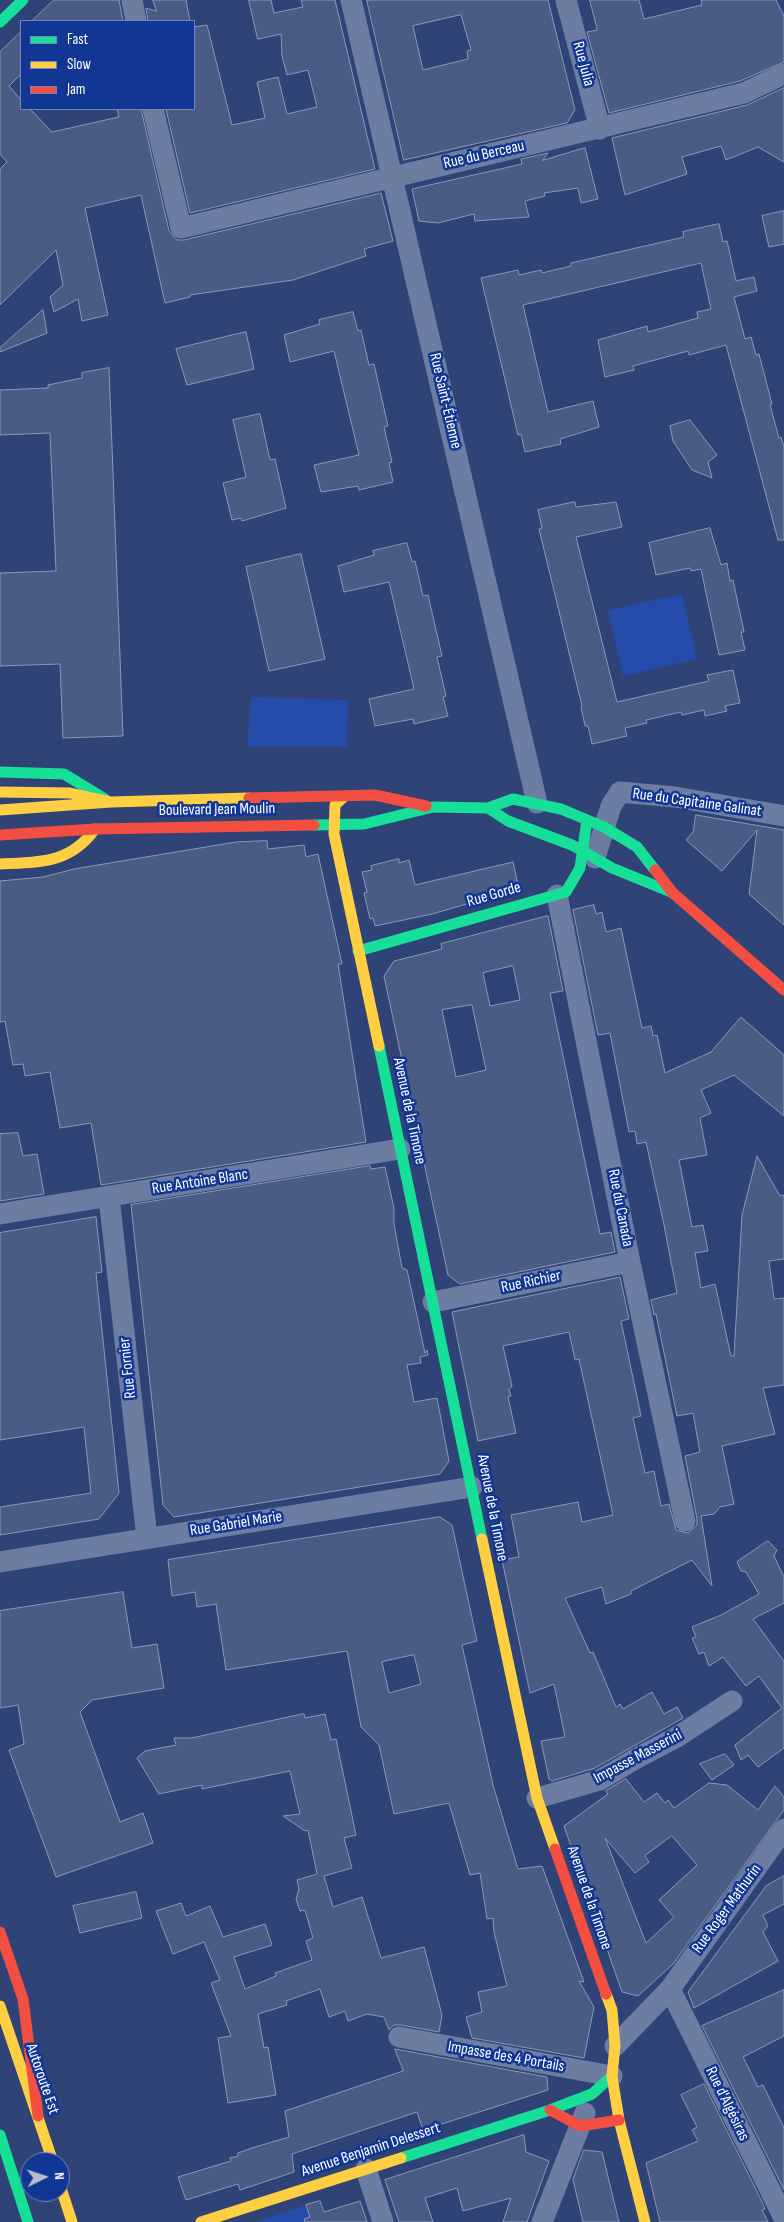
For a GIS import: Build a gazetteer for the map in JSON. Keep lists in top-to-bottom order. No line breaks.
{"streets":{"main road":["Boulevard Jean Moulin","Rue Gorde","Avenue de la Timone","Autoroute Est","Avenue Benjamin Delessert"],"street":["Rue Julia","Rue du Berceau","Rue Saint-Étienne","Rue du Capitaine Galinat","Rue Antoine Blanc","Rue du Canada","Rue Richier","Rue Fornier","Rue Gabriel Marie","Impasse Masserini","Rue Roger Mathurin","Impasse des 4 Portails","Rue d'Algésiras"]},"crossings":[["Rue Julia","Rue du Berceau"],["Rue du Berceau","Rue Saint-Étienne"],["Rue Saint-Étienne","Boulevard Jean Moulin"],["Rue du Capitaine Galinat","Boulevard Jean Moulin"],["Rue du Capitaine Galinat","Rue Gorde"],["Boulevard Jean Moulin","Rue Gorde"],["Boulevard Jean Moulin","Avenue de la Timone"],["Rue Gorde","Avenue de la Timone"],["Rue Gorde","Rue du Canada"],["Avenue de la Timone","Rue Antoine Blanc"],["Avenue de la Timone","Rue Richier"],["Avenue de la Timone","Rue Gabriel Marie"],["Avenue de la Timone","Impasse Masserini"],["Avenue de la Timone","Rue Roger Mathurin"],["Avenue de la Timone","Impasse des 4 Portails"],["Rue Antoine Blanc","Rue Fornier"],["Rue du Canada","Rue Richier"],["Rue Fornier","Rue Gabriel Marie"],["Rue Roger Mathurin","Rue d'Algésiras"]],"legend":["Fast","Slow","Jam"],"north":"right"}
